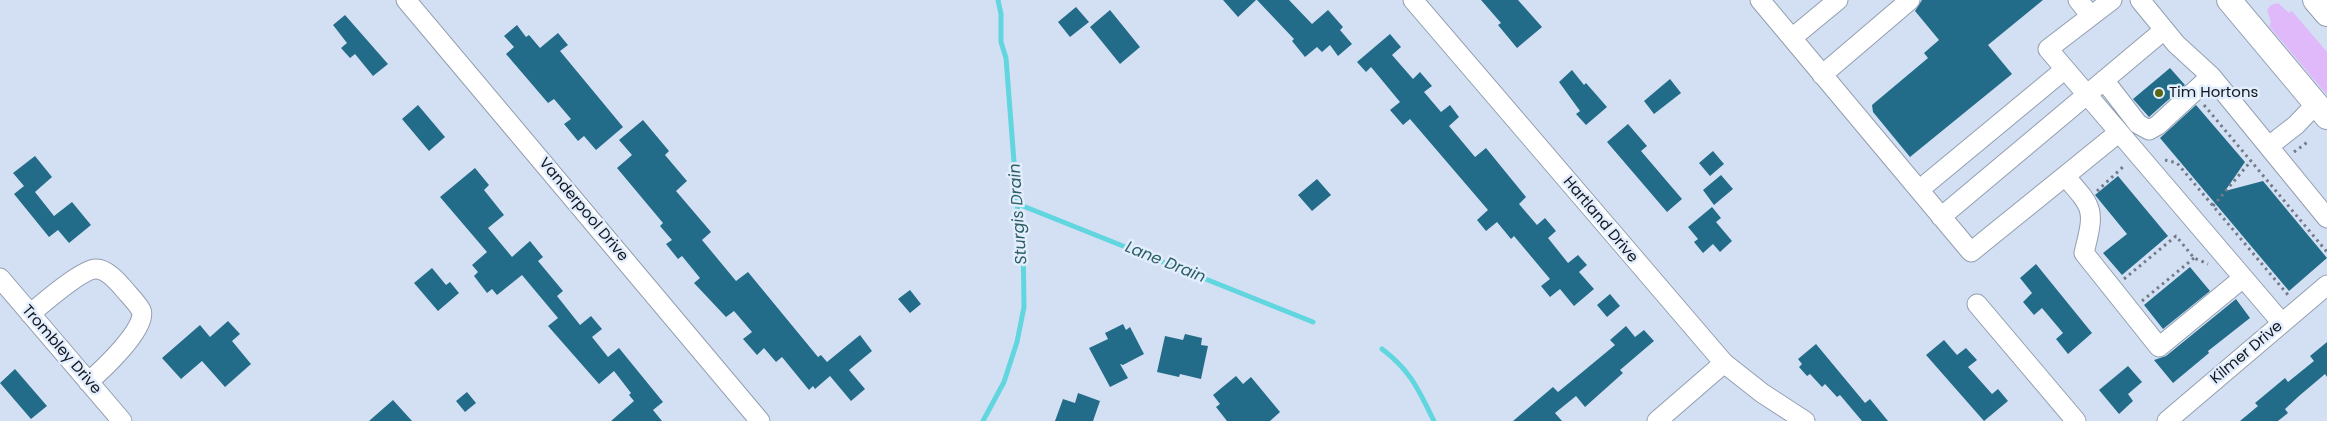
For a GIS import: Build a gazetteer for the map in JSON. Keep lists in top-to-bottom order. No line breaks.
{"streets":{"street":["Vanderpool Drive","Hartland Drive","Trombley Drive","Kilmer Drive"]},"water":["Sturgis Drain","Lane Drain"],"places":["Tim Hortons"]}
